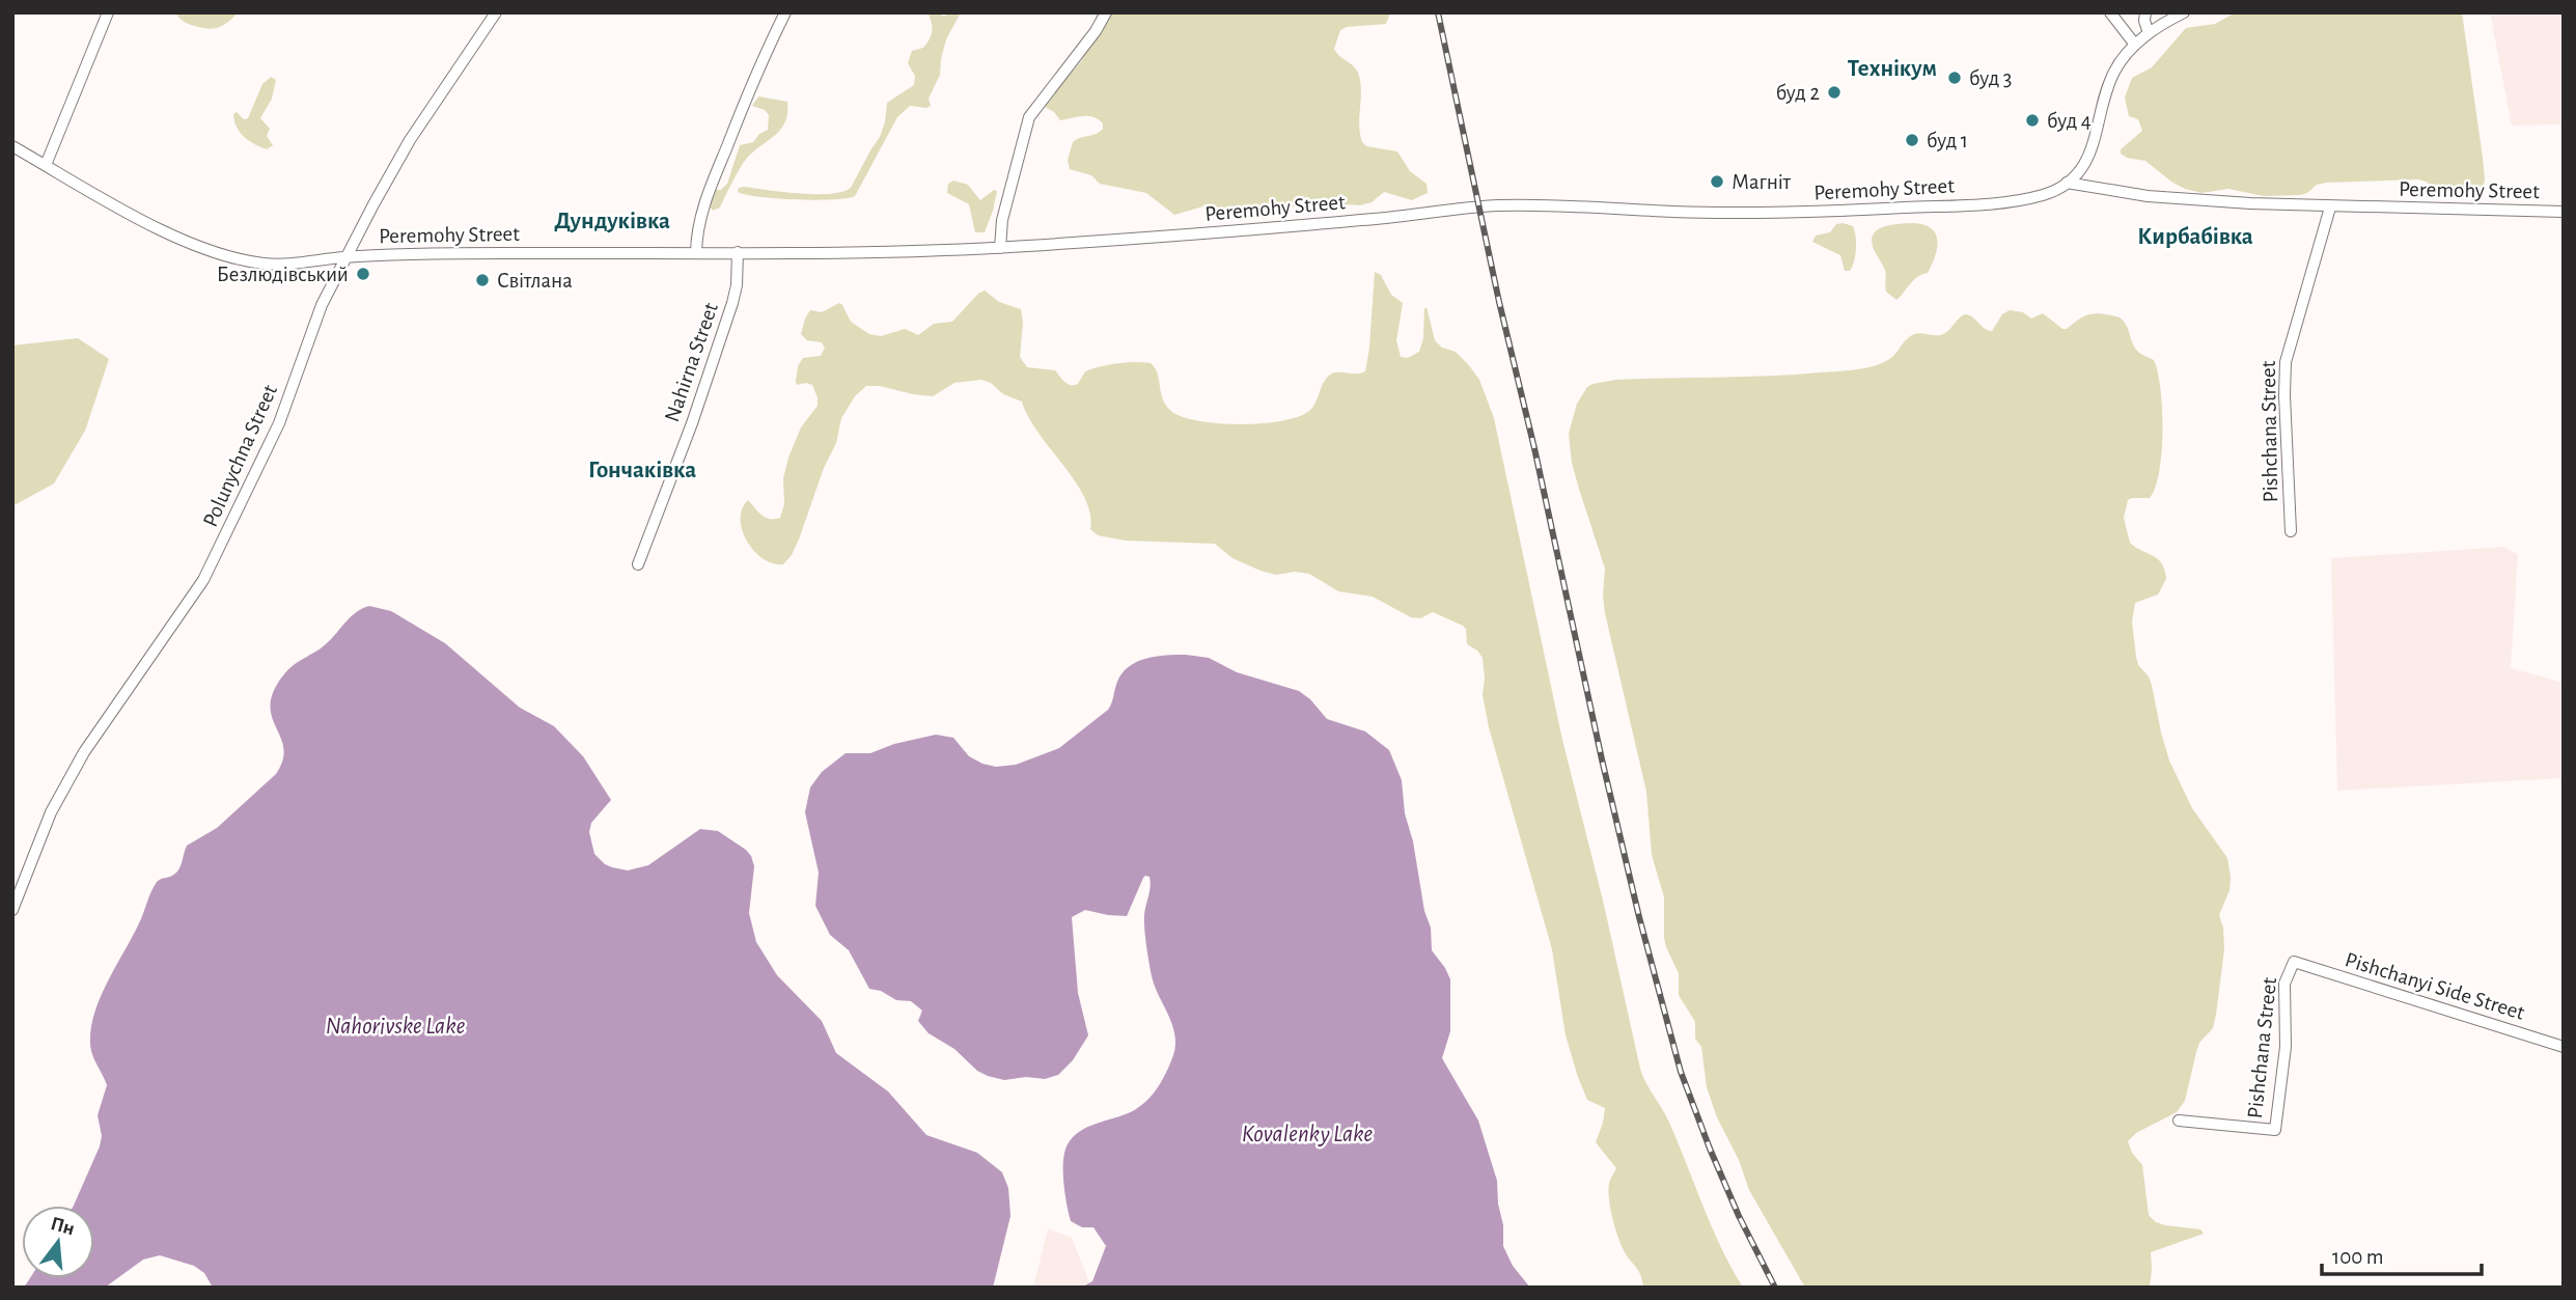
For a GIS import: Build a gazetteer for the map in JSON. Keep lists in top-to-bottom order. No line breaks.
{"streets":{"street":["Peremohy Street","Nahirna Street","Pishchana Street","Polunychna Street","Pishchanyi Side Street"]},"crossings":[["Peremohy Street","Nahirna Street"],["Peremohy Street","Pishchana Street"],["Peremohy Street","Polunychna Street"],["Pishchana Street","Pishchanyi Side Street"]],"districts":["Технікум","Дундуківка","Кирбабівка","Гончаківка"],"water":["Nahorivske Lake","Kovalenky Lake"],"places":["буд 3","буд 2","буд 4","буд 1","Магніт","Безлюдівський","Світлана"],"scale_bar":"100 m","north":"top"}
